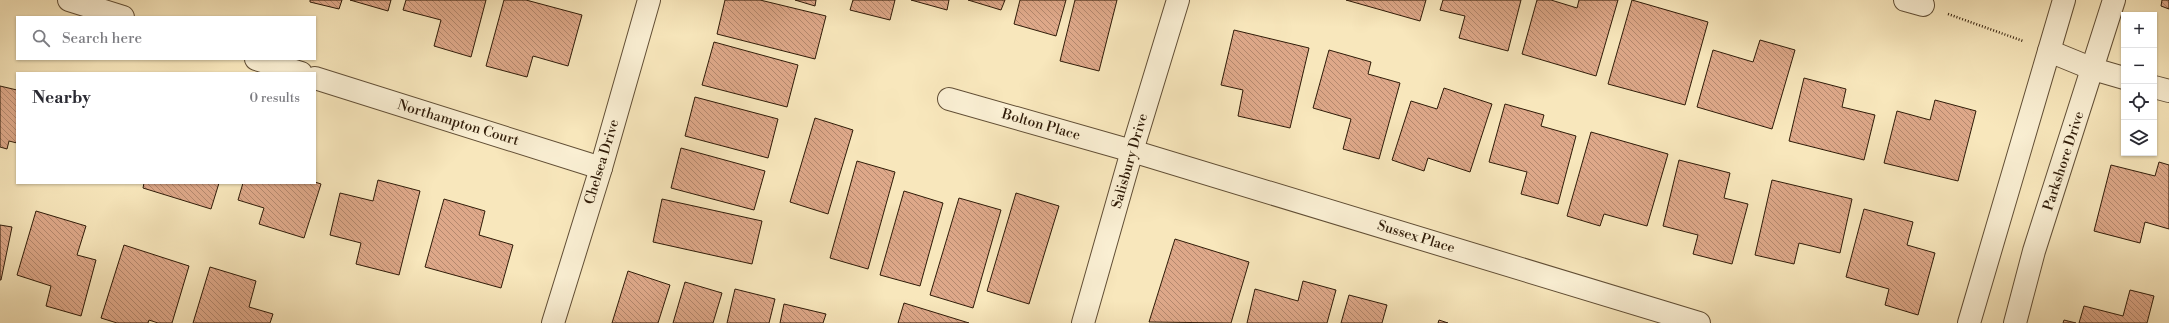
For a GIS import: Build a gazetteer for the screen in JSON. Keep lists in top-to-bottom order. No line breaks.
{"streets":{"street":["Northampton Court","Bolton Place","Salisbury Drive","Parkshore Drive","Chelsea Drive","Sussex Place"]},"crossings":[["Northampton Court","Chelsea Drive"],["Bolton Place","Salisbury Drive"],["Bolton Place","Sussex Place"],["Salisbury Drive","Sussex Place"]],"page":{"map_buttons":["+","−"],"search":"Search here","heading":["Nearby","0 results"]}}
